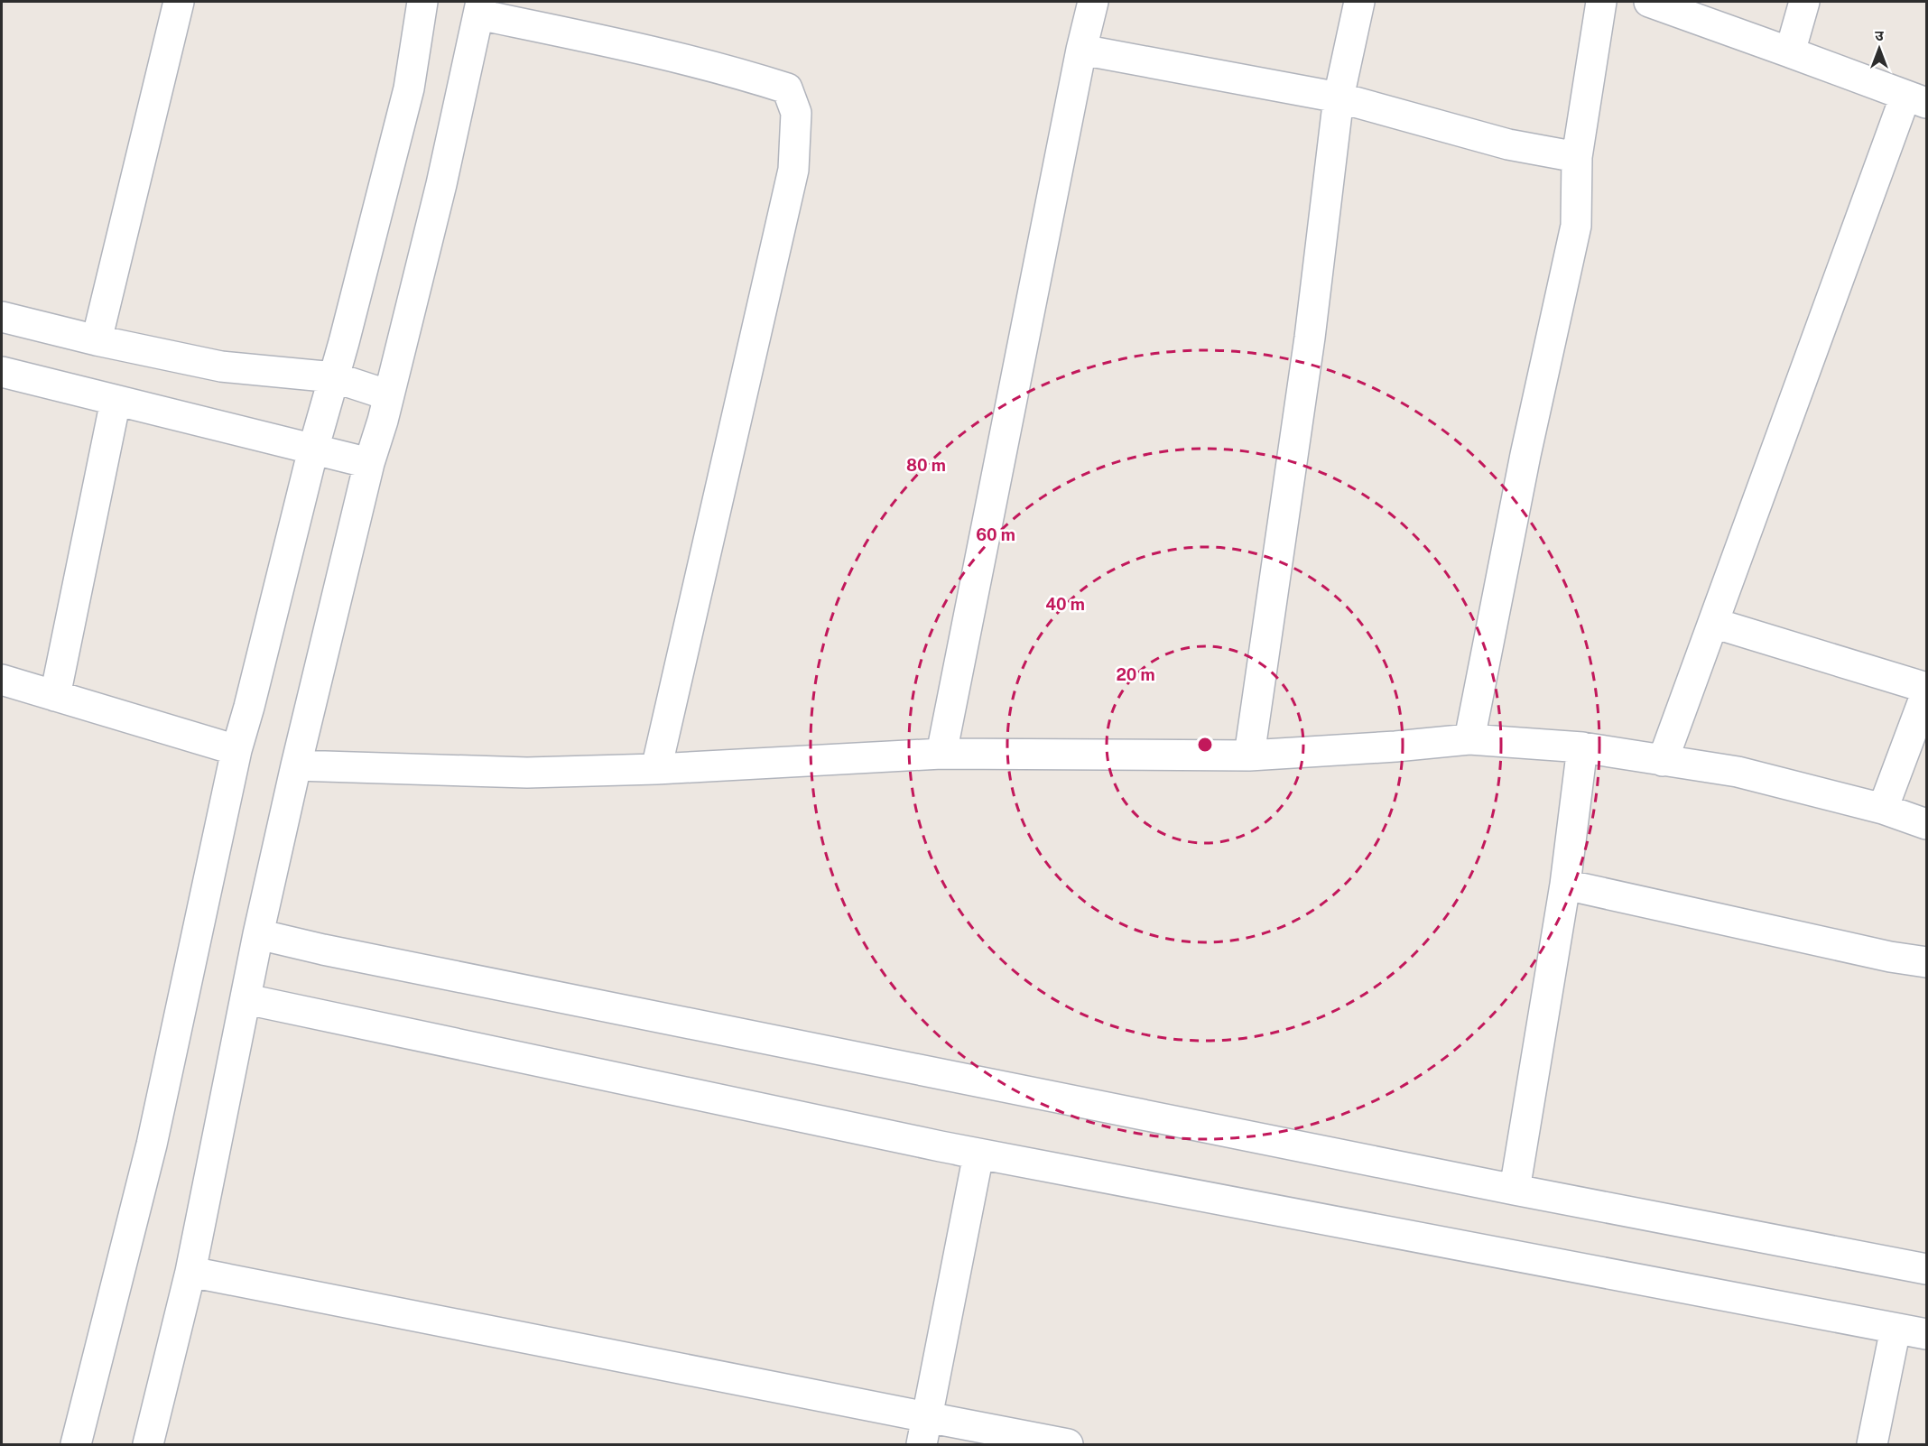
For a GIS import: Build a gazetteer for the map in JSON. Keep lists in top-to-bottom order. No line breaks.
{"north":"top","rings":["80 m","60 m","40 m","20 m"]}
